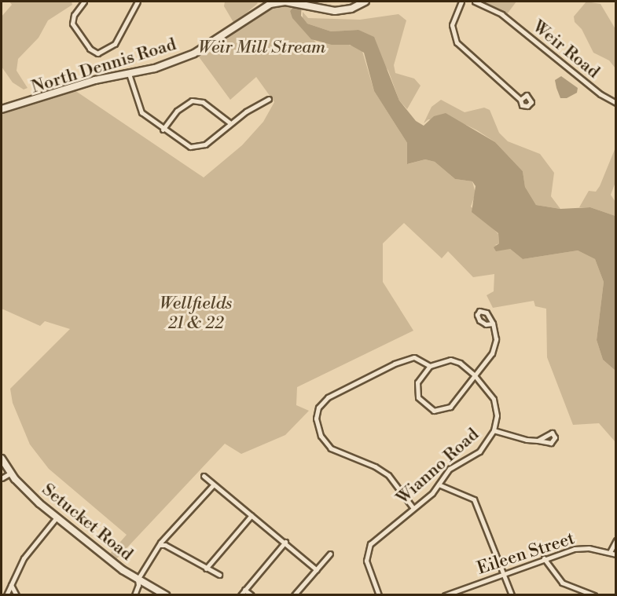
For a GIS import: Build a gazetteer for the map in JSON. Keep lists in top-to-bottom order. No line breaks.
{"streets":{"main road":["North Dennis Road","Setucket Road"],"street":["Weir Road","Wianno Road","Eileen Street"]},"parks":["Weir Mill Stream","Wellfields 21 & 22"]}
